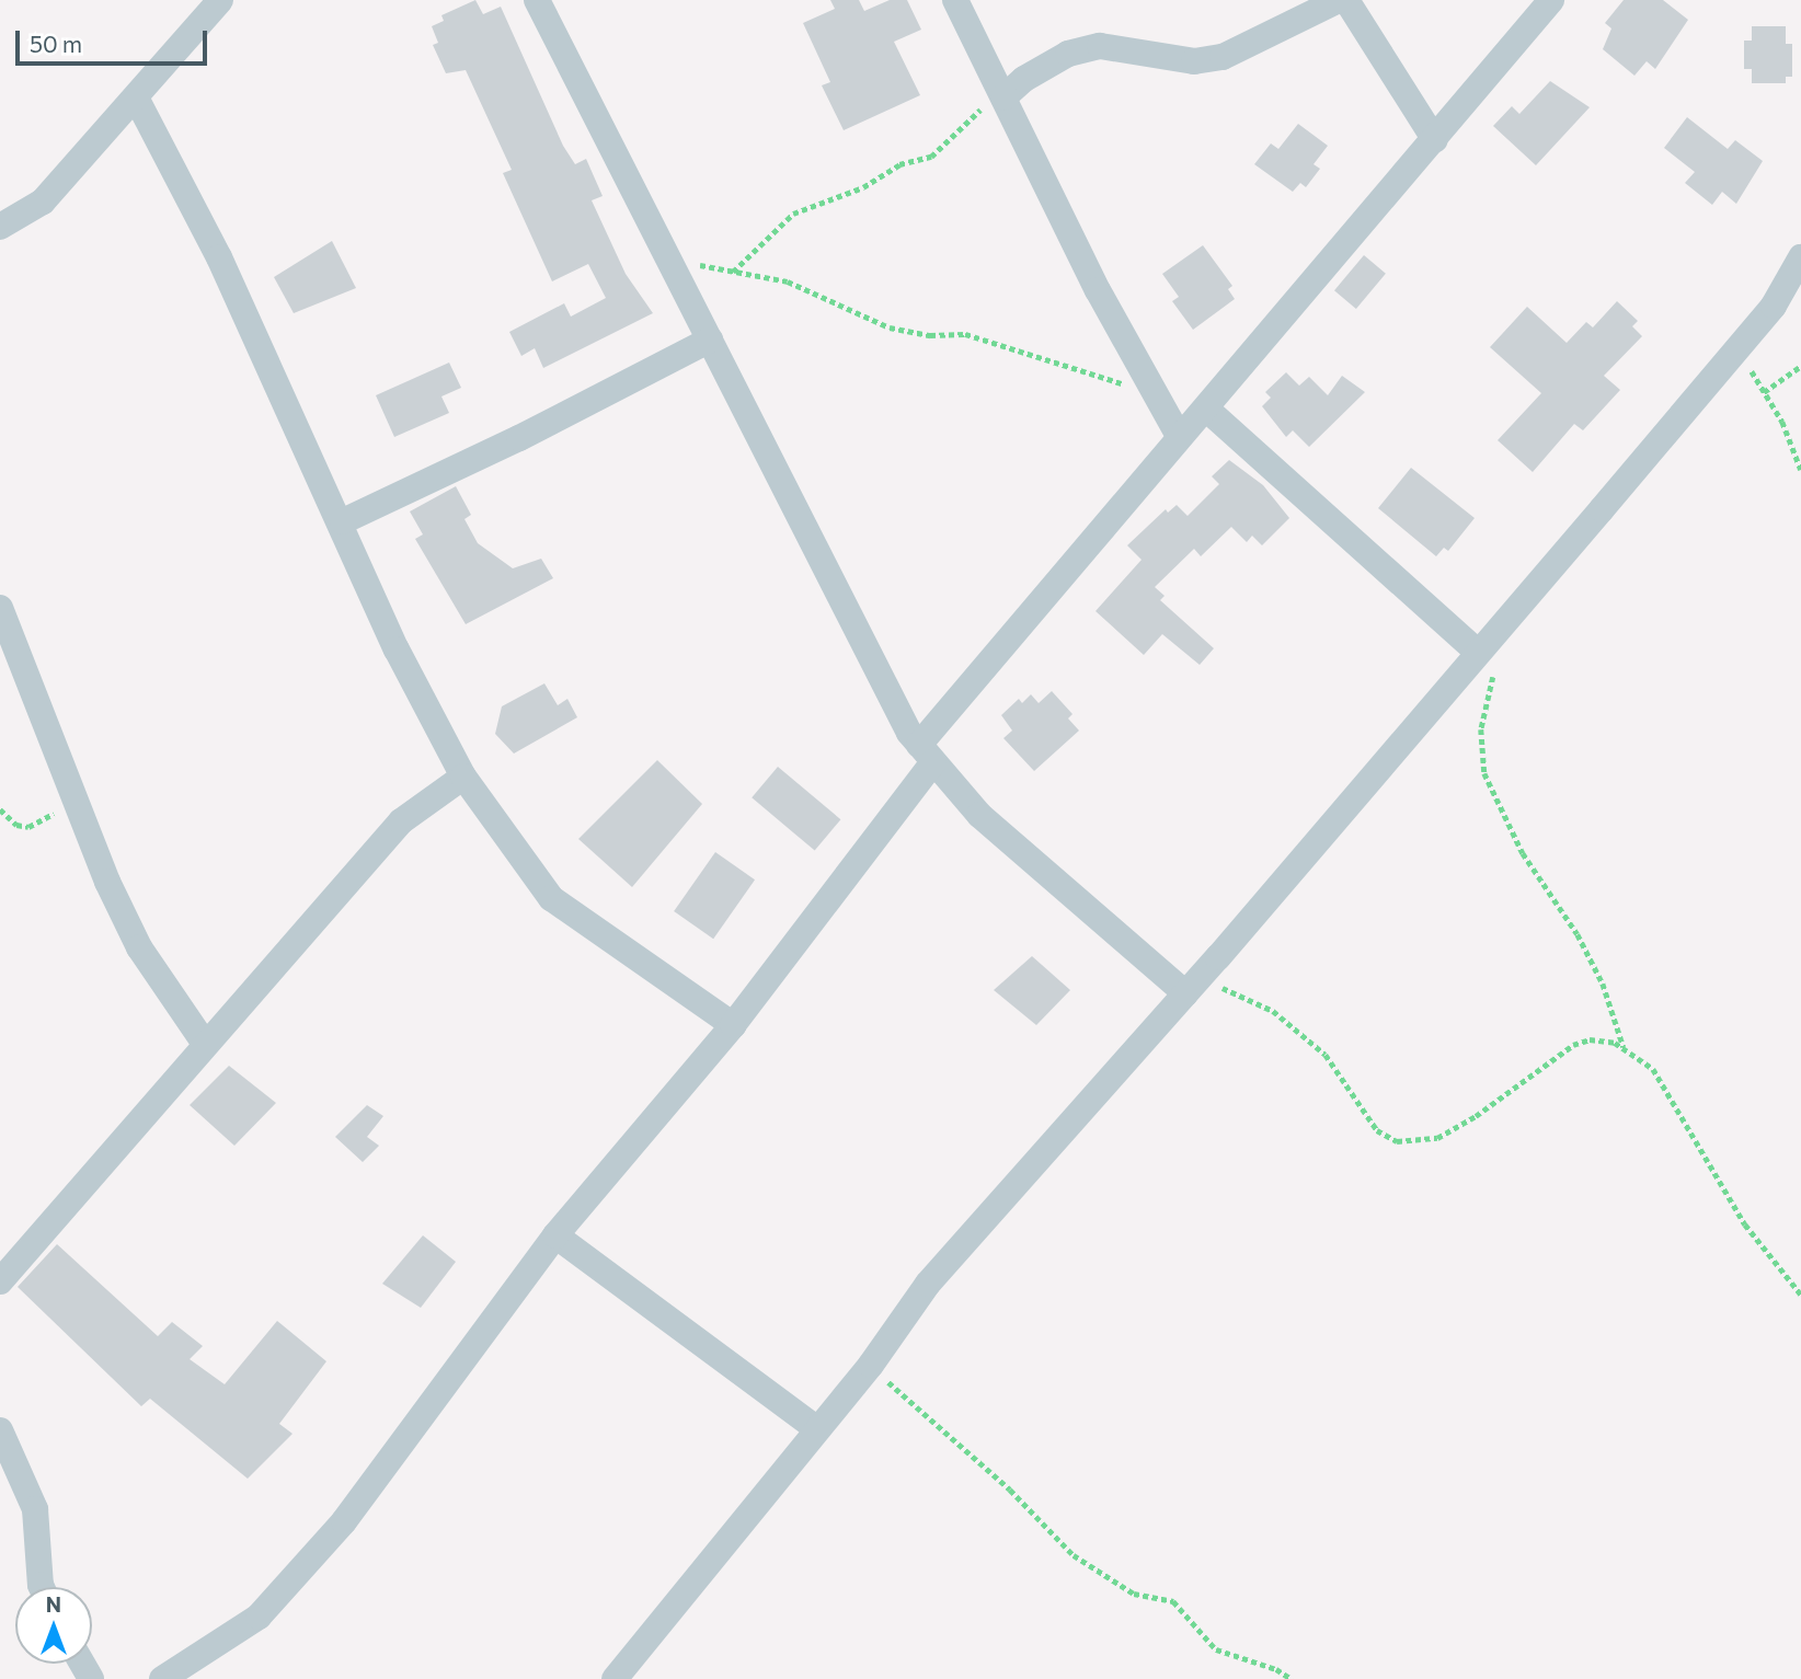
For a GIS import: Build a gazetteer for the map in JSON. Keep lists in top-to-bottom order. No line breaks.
{"scale_bar":"50 m","north":"top"}
